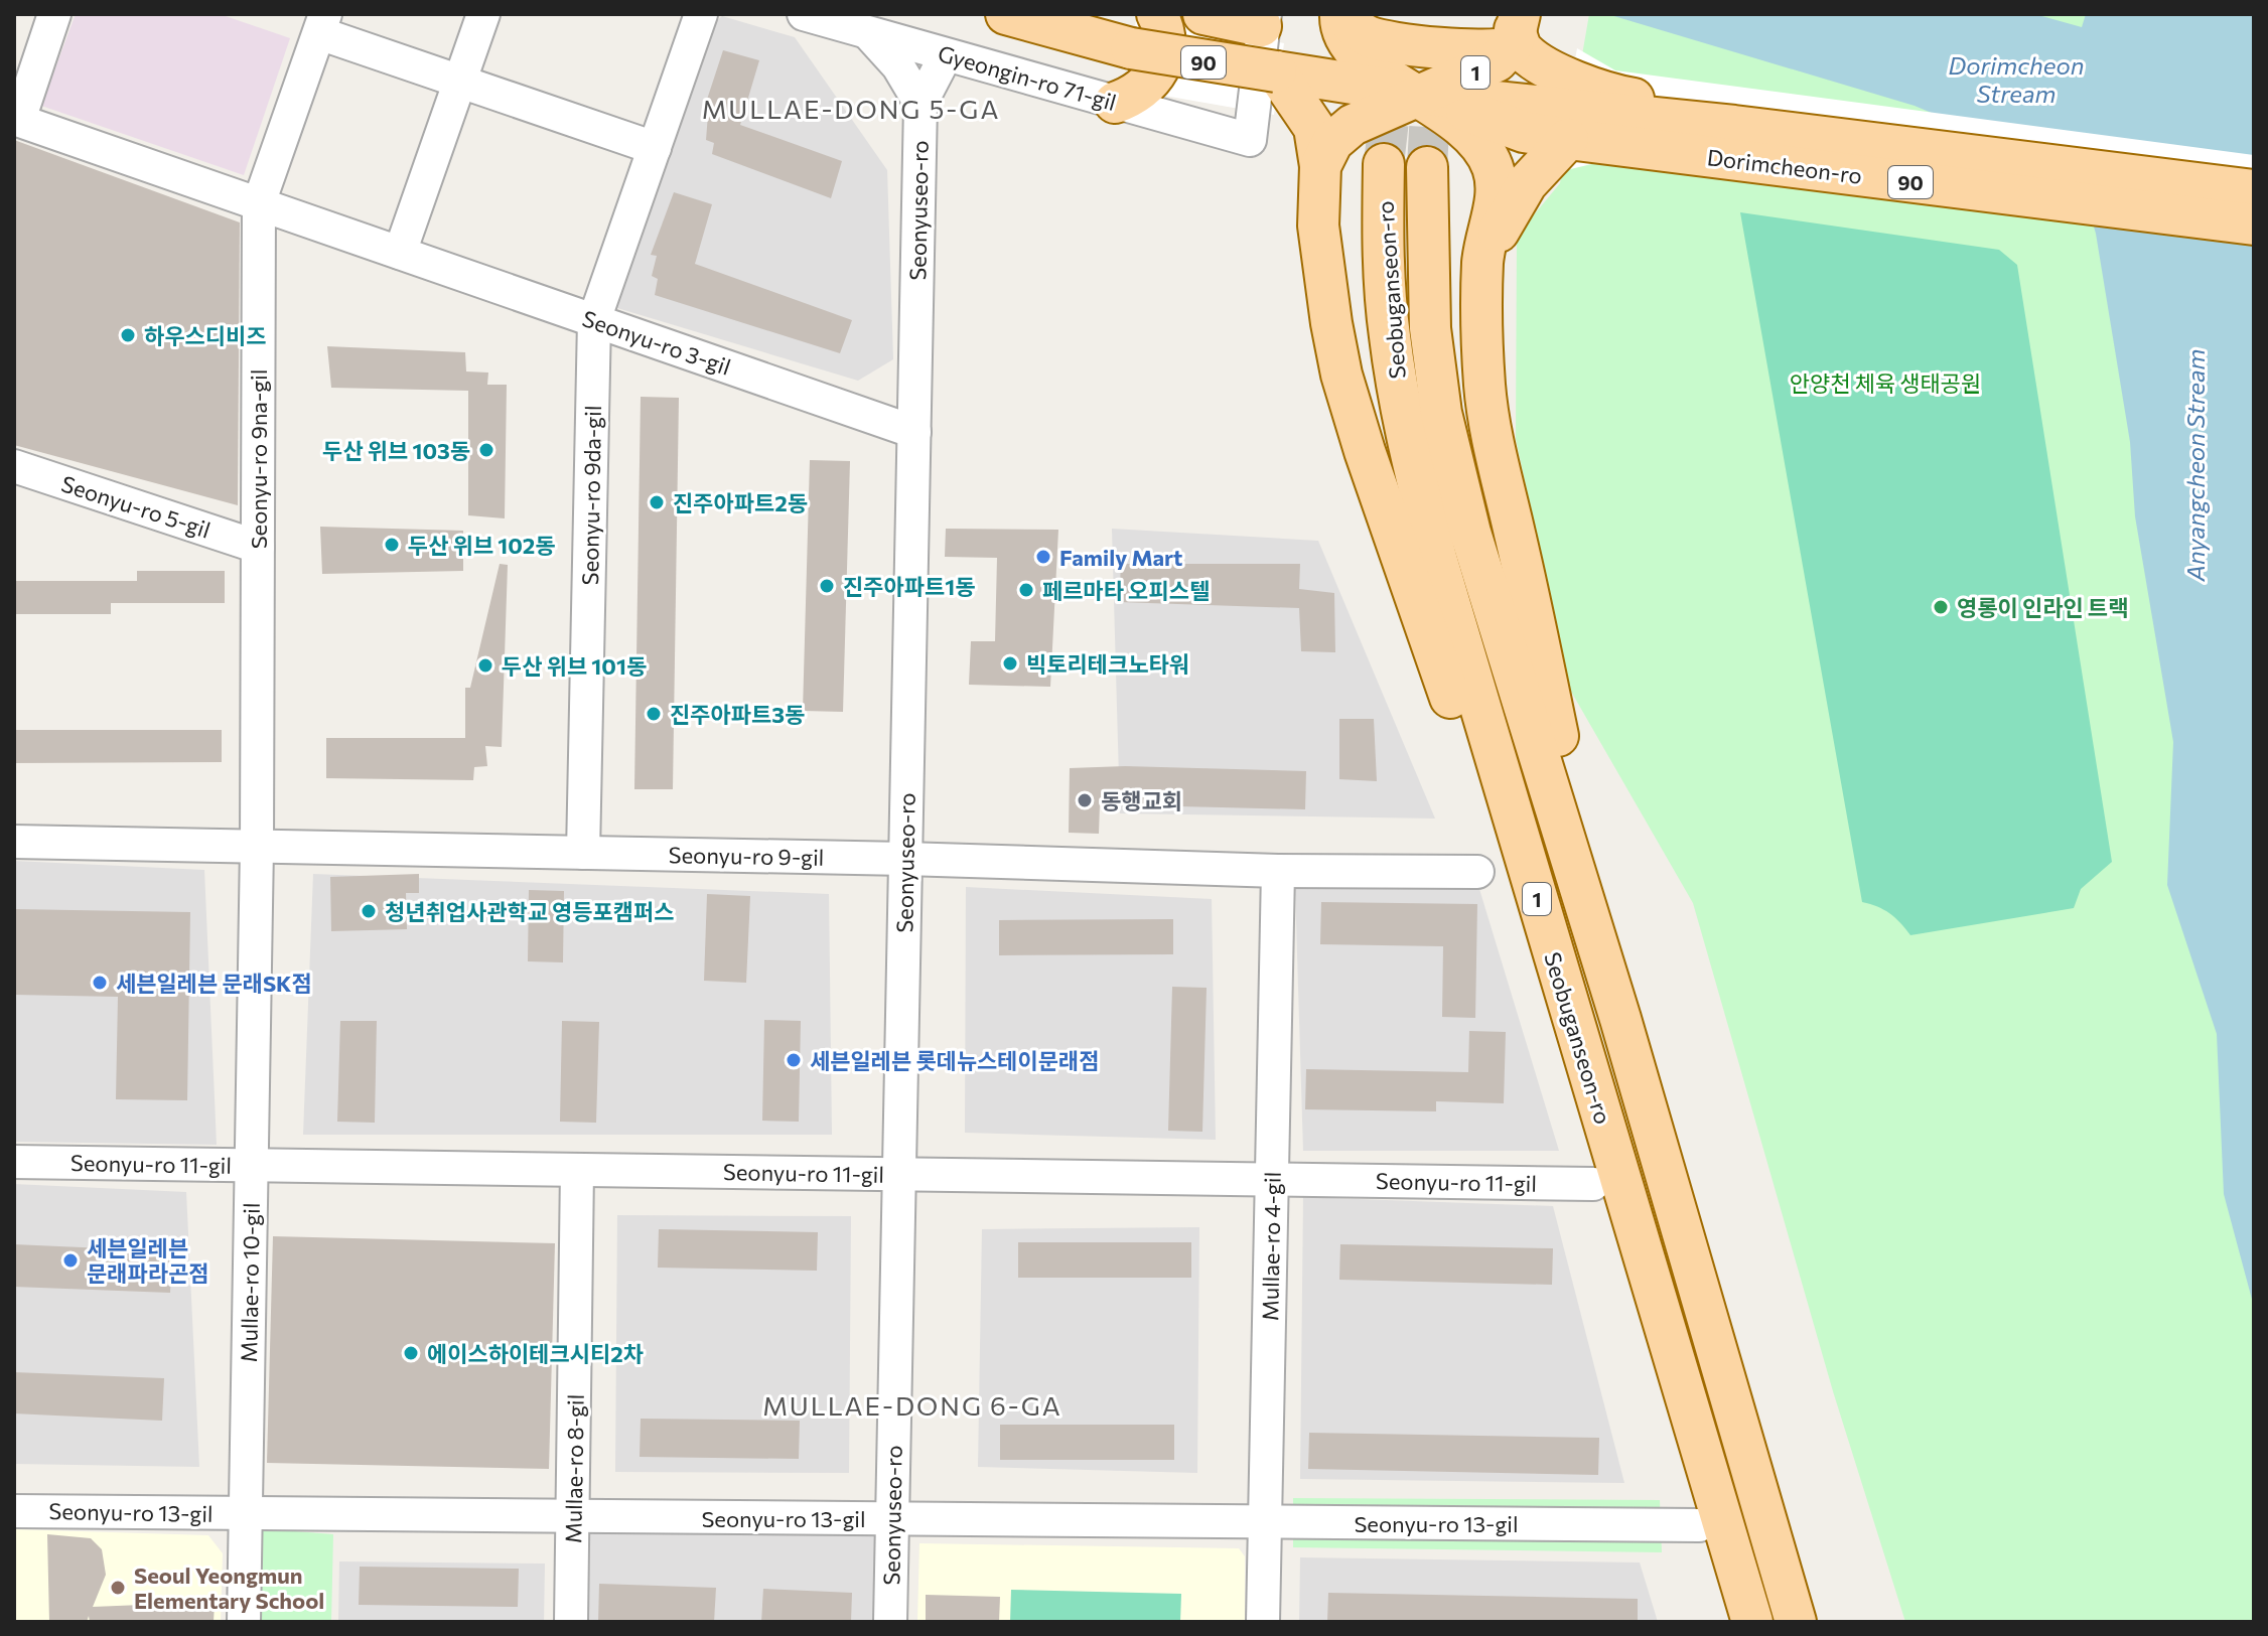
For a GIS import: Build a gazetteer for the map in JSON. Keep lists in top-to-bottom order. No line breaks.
{"streets":{"main road":["90","1","Dorimcheon-ro","Seobuganseon-ro"],"street":["Gyeongin-ro 71-gil","Seonyuseo-ro","Seonyu-ro 3-gil","Seonyu-ro 9na-gil","Seonyu-ro 9da-gil","Seonyu-ro 5-gil","Seonyu-ro 9-gil","Seonyu-ro 11-gil","Mullae-ro 4-gil","Mullae-ro 10-gil","Mullae-ro 8-gil","Seonyu-ro 13-gil"]},"crossings":[["1","Dorimcheon-ro"],["1","Seobuganseon-ro"],["Gyeongin-ro 71-gil","Seonyuseo-ro"],["Seonyuseo-ro","Seonyu-ro 3-gil"],["Seonyuseo-ro","Seonyu-ro 9-gil"],["Seonyuseo-ro","Seonyu-ro 11-gil"],["Seonyuseo-ro","Seonyu-ro 13-gil"],["Seonyu-ro 3-gil","Seonyu-ro 9na-gil"],["Seonyu-ro 3-gil","Seonyu-ro 9da-gil"],["Seonyu-ro 9na-gil","Seonyu-ro 5-gil"],["Seonyu-ro 9na-gil","Seonyu-ro 9-gil"],["Seonyu-ro 9na-gil","Mullae-ro 10-gil"],["Seonyu-ro 9da-gil","Seonyu-ro 9-gil"],["Seonyu-ro 9-gil","Mullae-ro 4-gil"],["Seonyu-ro 9-gil","Mullae-ro 10-gil"],["Seonyu-ro 11-gil","Mullae-ro 4-gil"],["Seonyu-ro 11-gil","Mullae-ro 10-gil"],["Seonyu-ro 11-gil","Mullae-ro 8-gil"],["Mullae-ro 4-gil","Seonyu-ro 13-gil"],["Mullae-ro 10-gil","Seonyu-ro 13-gil"],["Mullae-ro 8-gil","Seonyu-ro 13-gil"]],"districts":["MULLAE-DONG 5-GA","MULLAE-DONG 6-GA"],"water":["Dorimcheon Stream","Anyangcheon Stream"],"parks":["안양천 체육 생태공원"],"places":["하우스디비즈","두산 위브 103동","진주아파트2동","두산 위브 102동","Family Mart","진주아파트1동","페르마타 오피스텔","영롱이 인라인 트랙","빅토리테크노타워","두산 위브 101동","진주아파트3동","동행교회","청년취업사관학교 영등포캠퍼스","세븐일레븐 문래SK점","세븐일레븐 롯데뉴스테이문래점","세븐일레븐 문래파라곤점","에이스하이테크시티2차","Seoul Yeongmun Elementary School"]}
